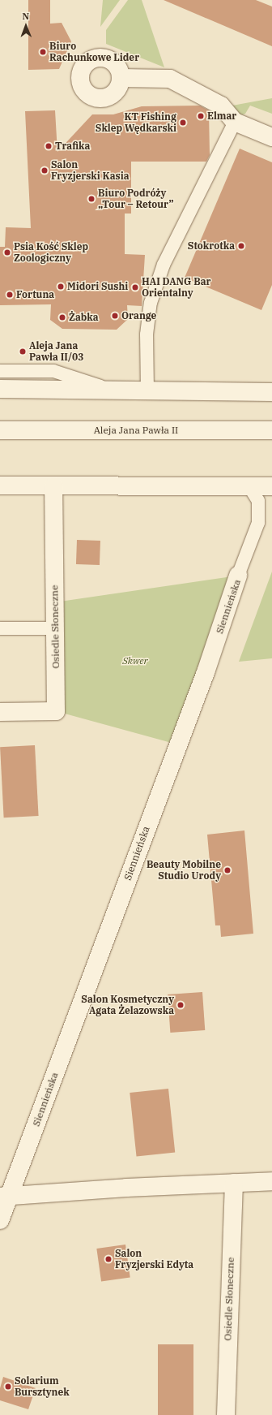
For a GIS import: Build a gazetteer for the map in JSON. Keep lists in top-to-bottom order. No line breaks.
{"streets":{"street":["Aleja Jana Pawła II","Siennieńska","Osiedle Słoneczne"]},"parks":["Skwer"],"places":["Biuro Rachunkowe Lider","Elmar","KT Fishing Sklep Wędkarski","Trafika","Salon Fryzjerski Kasia","Biuro Podróży „Tour – Retour”","Stokrotka","Psia Kość Sklep Zoologiczny","Midori Sushi","HAI DANG Bar Orientalny","Fortuna","Orange","Żabka","Aleja Jana Pawła II/03","Beauty Mobilne Studio Urody","Salon Kosmetyczny Agata Żelazowska","Salon Fryzjerski Edyta","Solarium Bursztynek"],"north":"top"}
